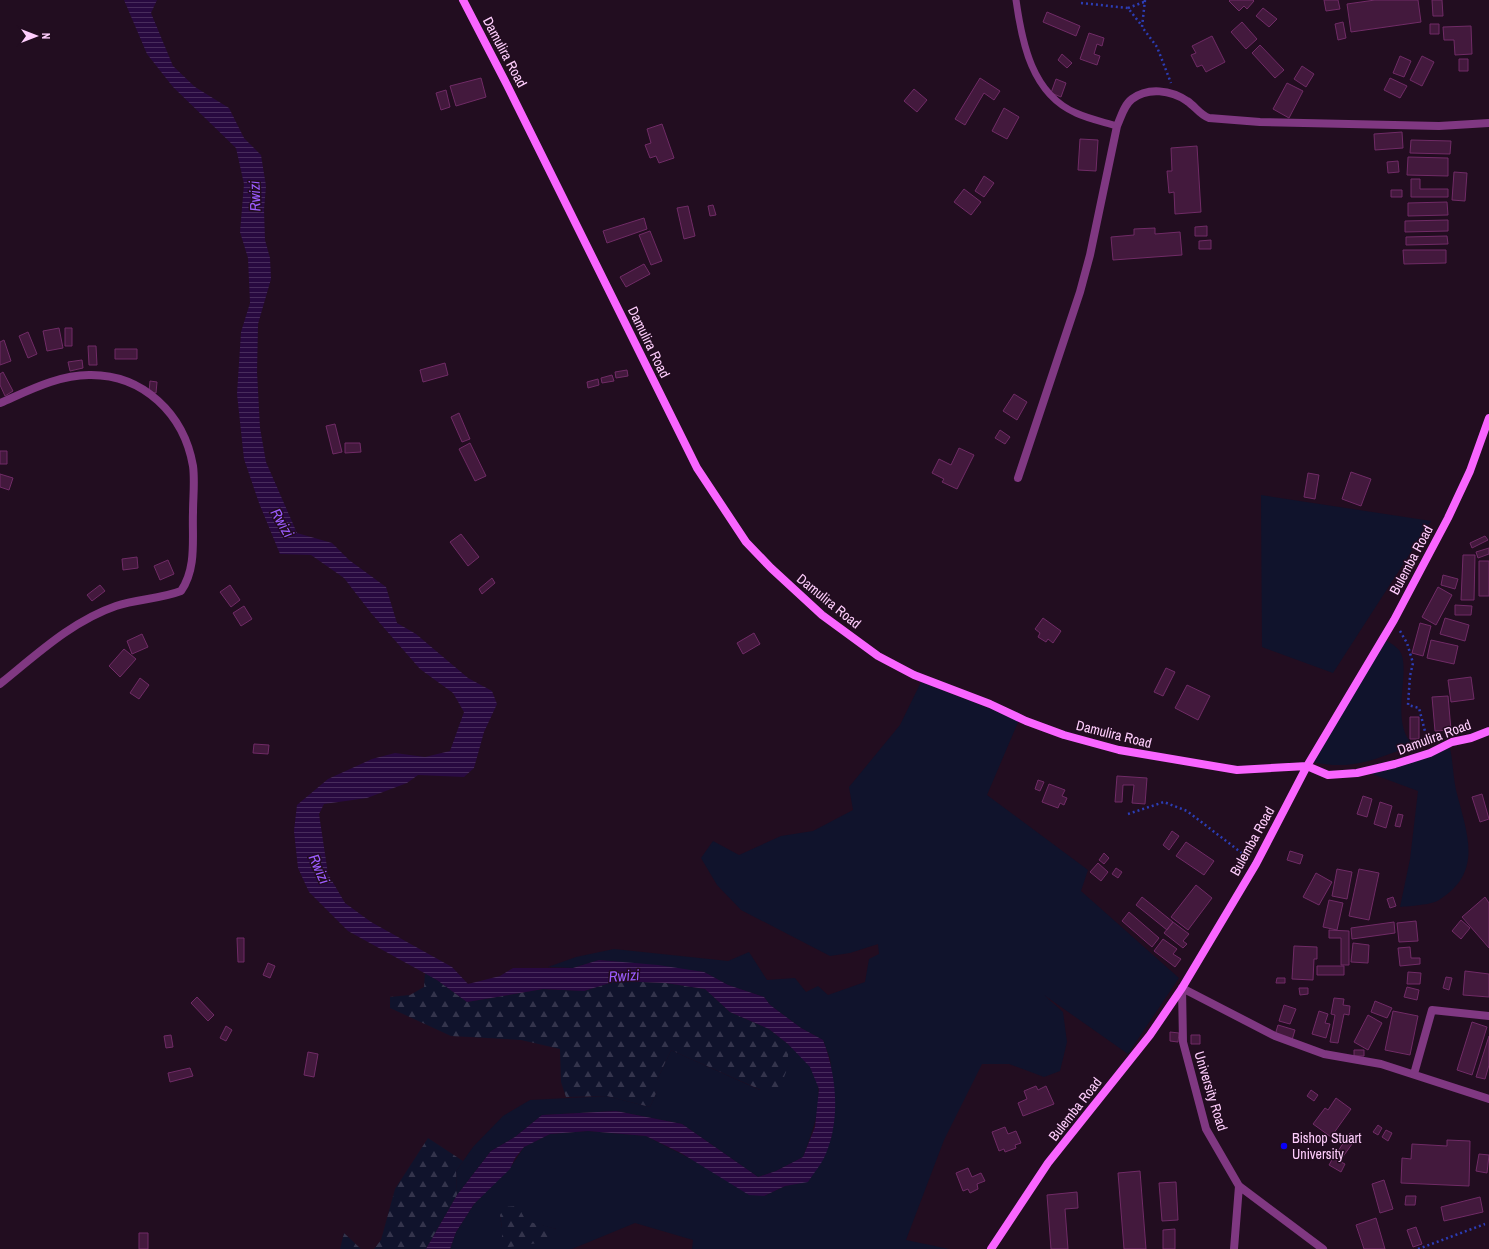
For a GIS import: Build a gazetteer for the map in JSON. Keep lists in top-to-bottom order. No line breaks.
{"streets":{"street":["Damulira Road","Bulemba Road","University Road"]},"crossings":[["Damulira Road","Bulemba Road"],["Bulemba Road","University Road"]],"water":["Rwizi"],"places":["Bishop Stuart University"],"north":"right"}
